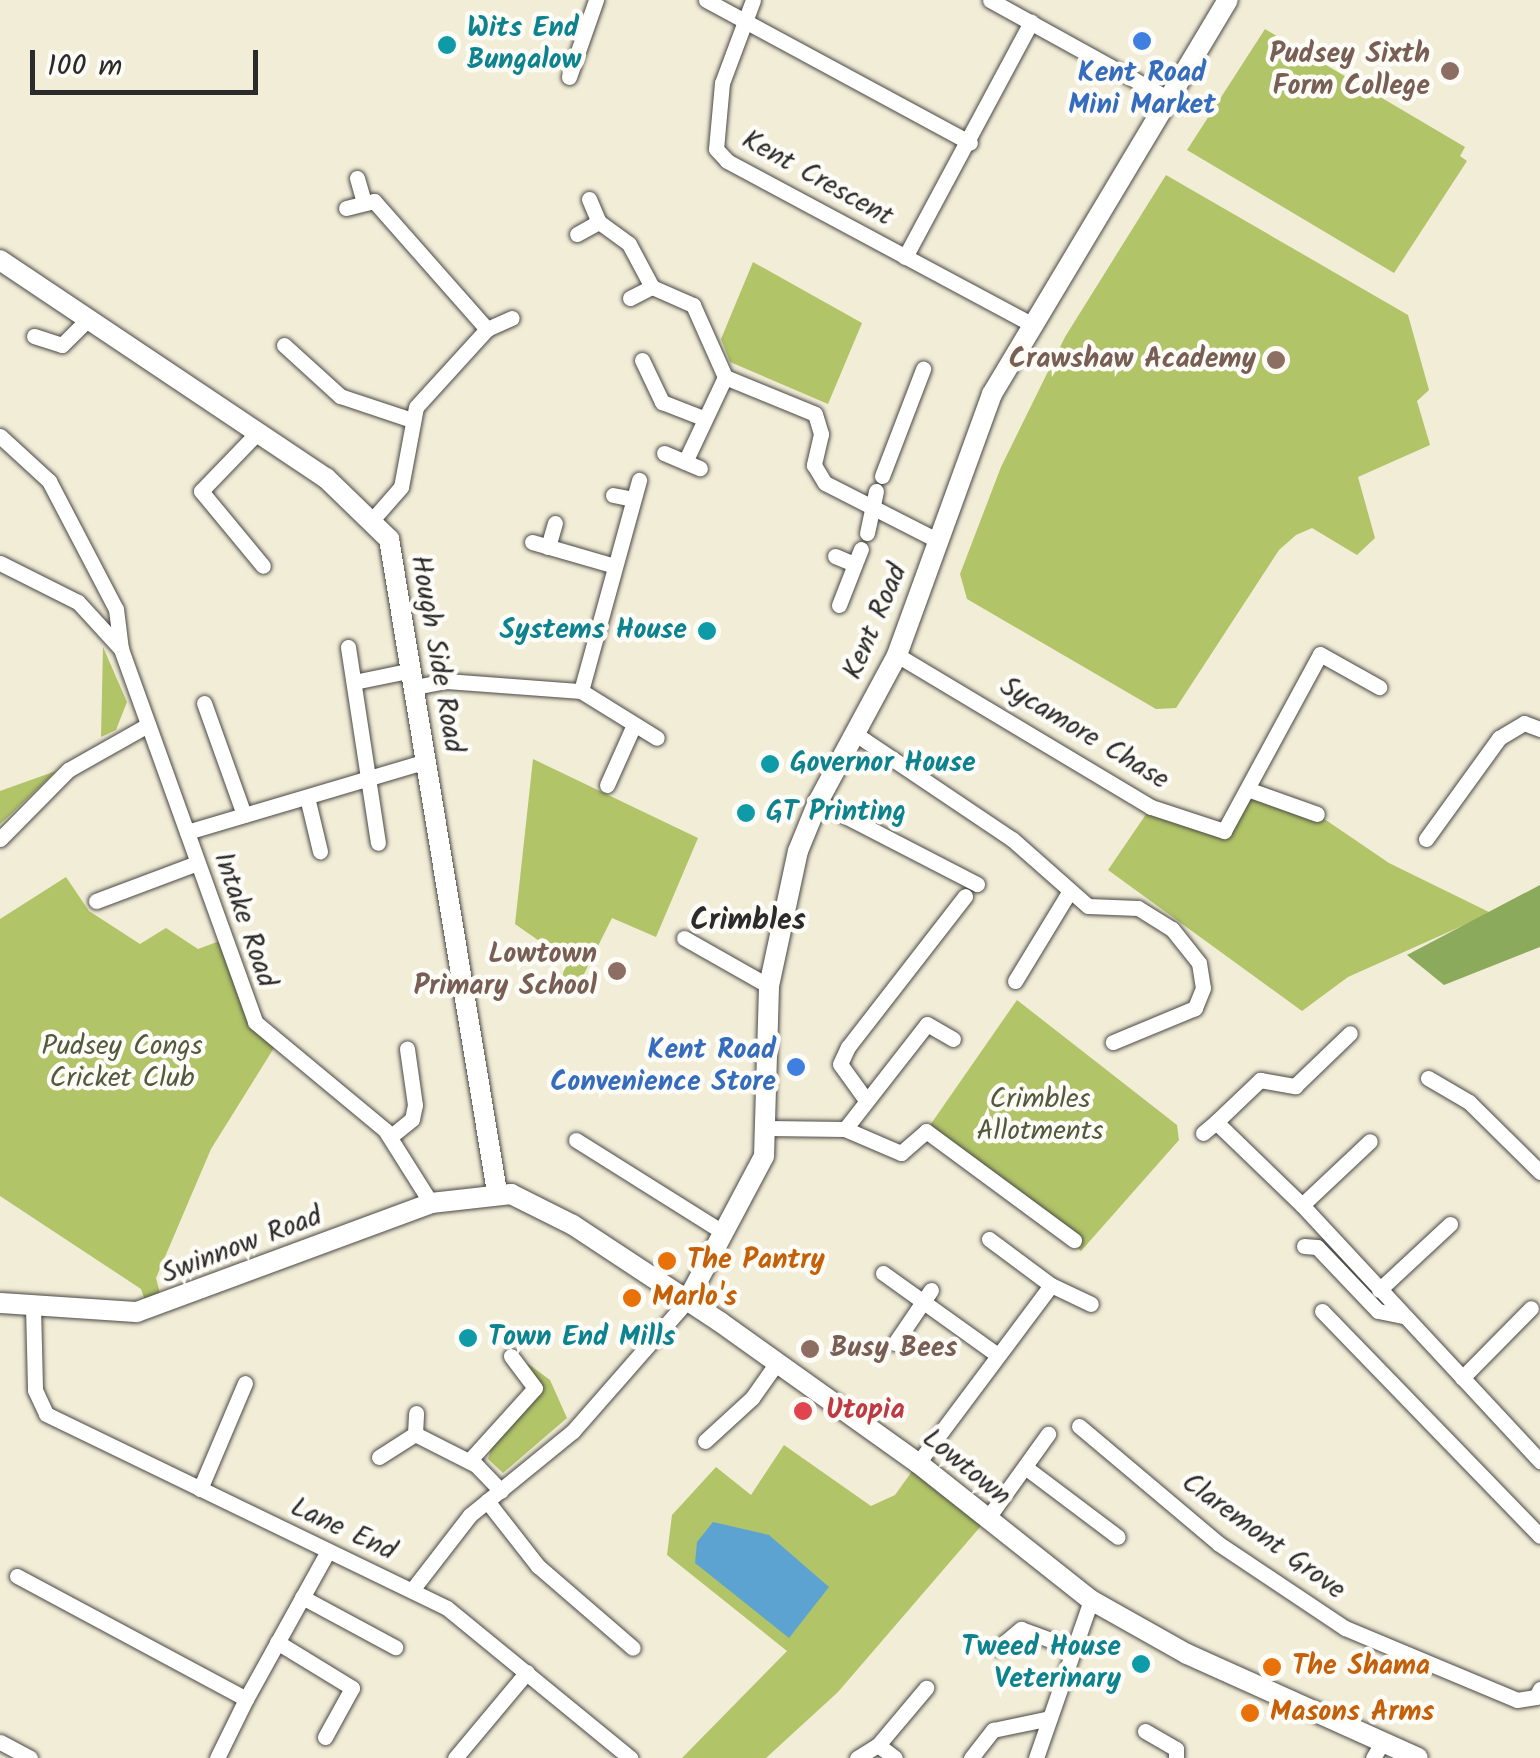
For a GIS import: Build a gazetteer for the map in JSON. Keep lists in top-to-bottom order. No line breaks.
{"streets":{"main road":["Kent Road","Hough Side Road","Swinnow Road","Lowtown"],"street":["Kent Crescent","Sycamore Chase","Intake Road","Lane End","Claremont Grove"]},"crossings":[["Kent Crescent","Kent Road"],["Kent Road","Sycamore Chase"],["Kent Road","Lowtown"],["Kent Road","Lane End"],["Hough Side Road","Swinnow Road"],["Hough Side Road","Lowtown"],["Intake Road","Swinnow Road"],["Swinnow Road","Lowtown"],["Swinnow Road","Lane End"],["Lowtown","Lane End"]],"districts":["Crimbles"],"parks":["Pudsey Congs Cricket Club","Crimbles Allotments"],"places":["Kent Road Mini Market","Wits End Bungalow","Pudsey Sixth Form College","Crawshaw Academy","Systems House","Governor House","GT Printing","Lowtown Primary School","Kent Road Convenience Store","The Pantry","Marlo's","Town End Mills","Busy Bees","Utopia","Tweed House Veterinary","The Shama","Masons Arms"],"scale_bar":"100 m"}
